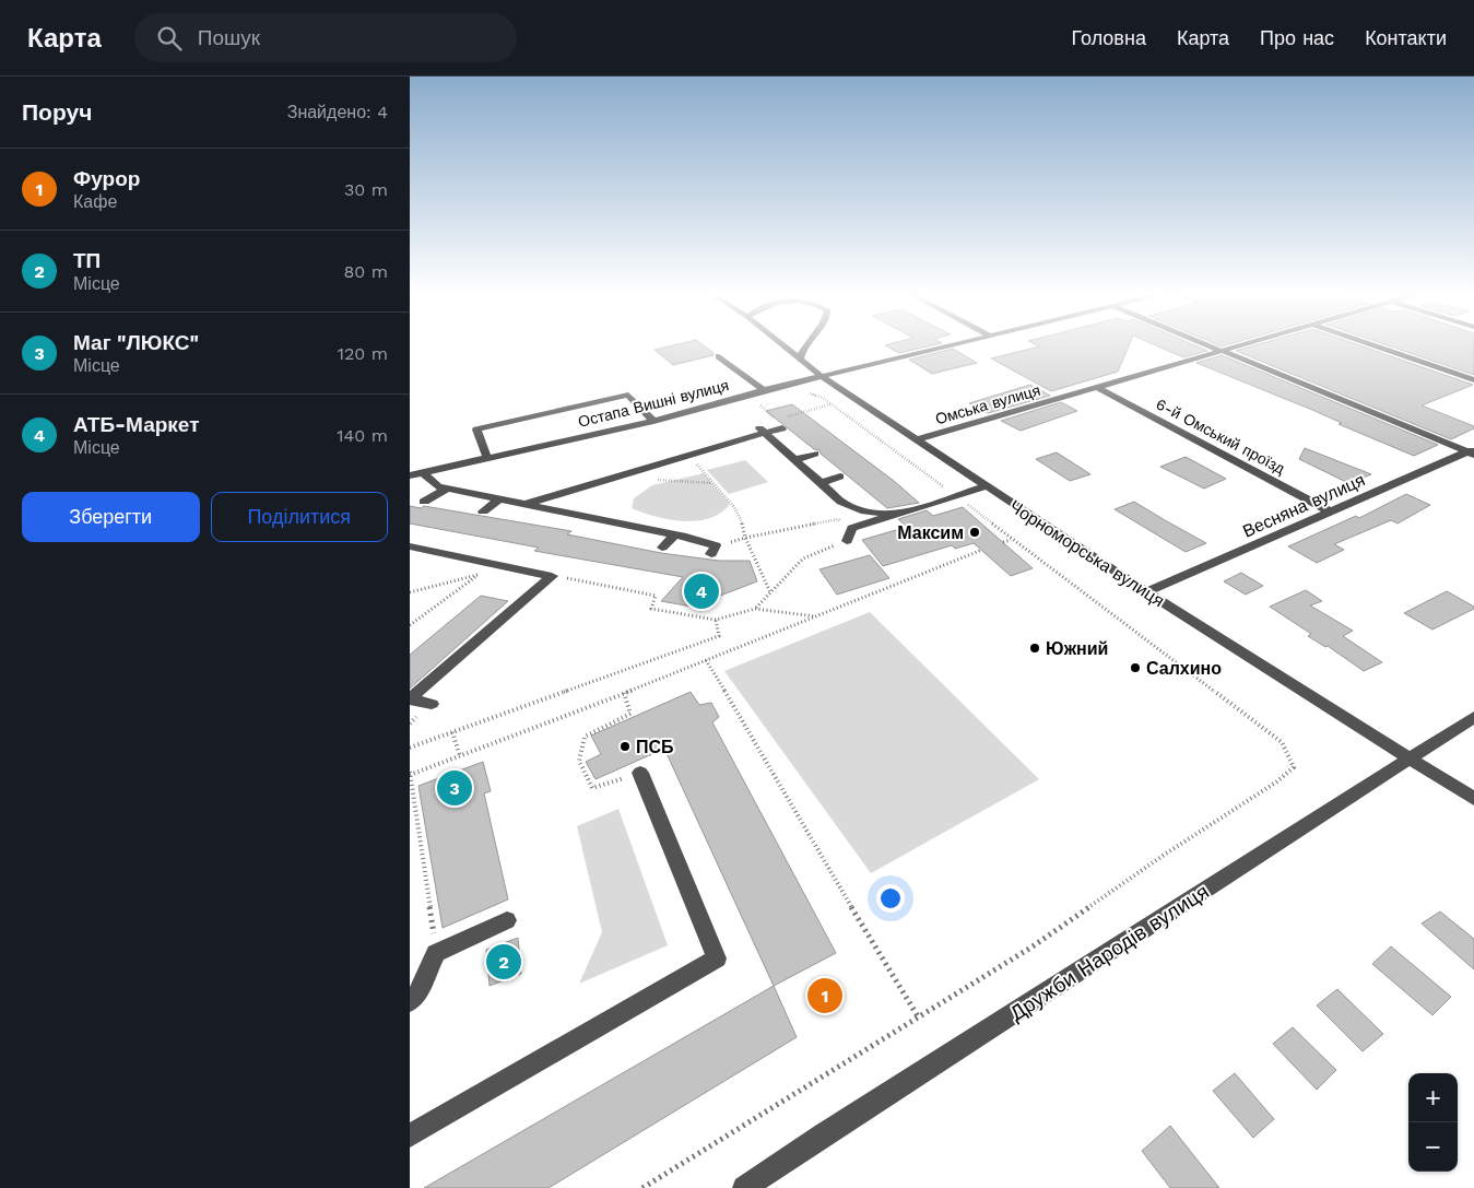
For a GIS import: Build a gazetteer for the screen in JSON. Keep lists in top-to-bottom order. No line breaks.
{"streets":{"street":["Остапа Вишні вулиця","Омська вулиця","6-й Омський проїзд","Весняна вулиця","Чорноморська вулиця","Дружби Народів вулиця"]},"crossings":[["Остапа Вишні вулиця","Чорноморська вулиця"],["Омська вулиця","6-й Омський проїзд"],["Омська вулиця","Чорноморська вулиця"],["6-й Омський проїзд","Весняна вулиця"],["Весняна вулиця","Чорноморська вулиця"],["Чорноморська вулиця","Дружби Народів вулиця"]],"places":["Максим","Южний","Салхино","ПСБ"],"page":{"header":"Карта","search":"Пошук","nav":["Головна","Карта","Про нас","Контакти"],"heading":["Поруч","Знайдено: 4"],"list":[{"mark":"1","name":"Фурор","note":"Кафе","value":"30 m"},{"mark":"2","name":"ТП","note":"Місце","value":"80 m"},{"mark":"3","name":"Маг \"ЛЮКС\"","note":"Місце","value":"120 m"},{"mark":"4","name":"АТБ-Маркет","note":"Місце","value":"140 m"}],"buttons":["Зберегти","Поділитися"],"pins":["4","3","2","1"],"map_buttons":["+","−"]}}
